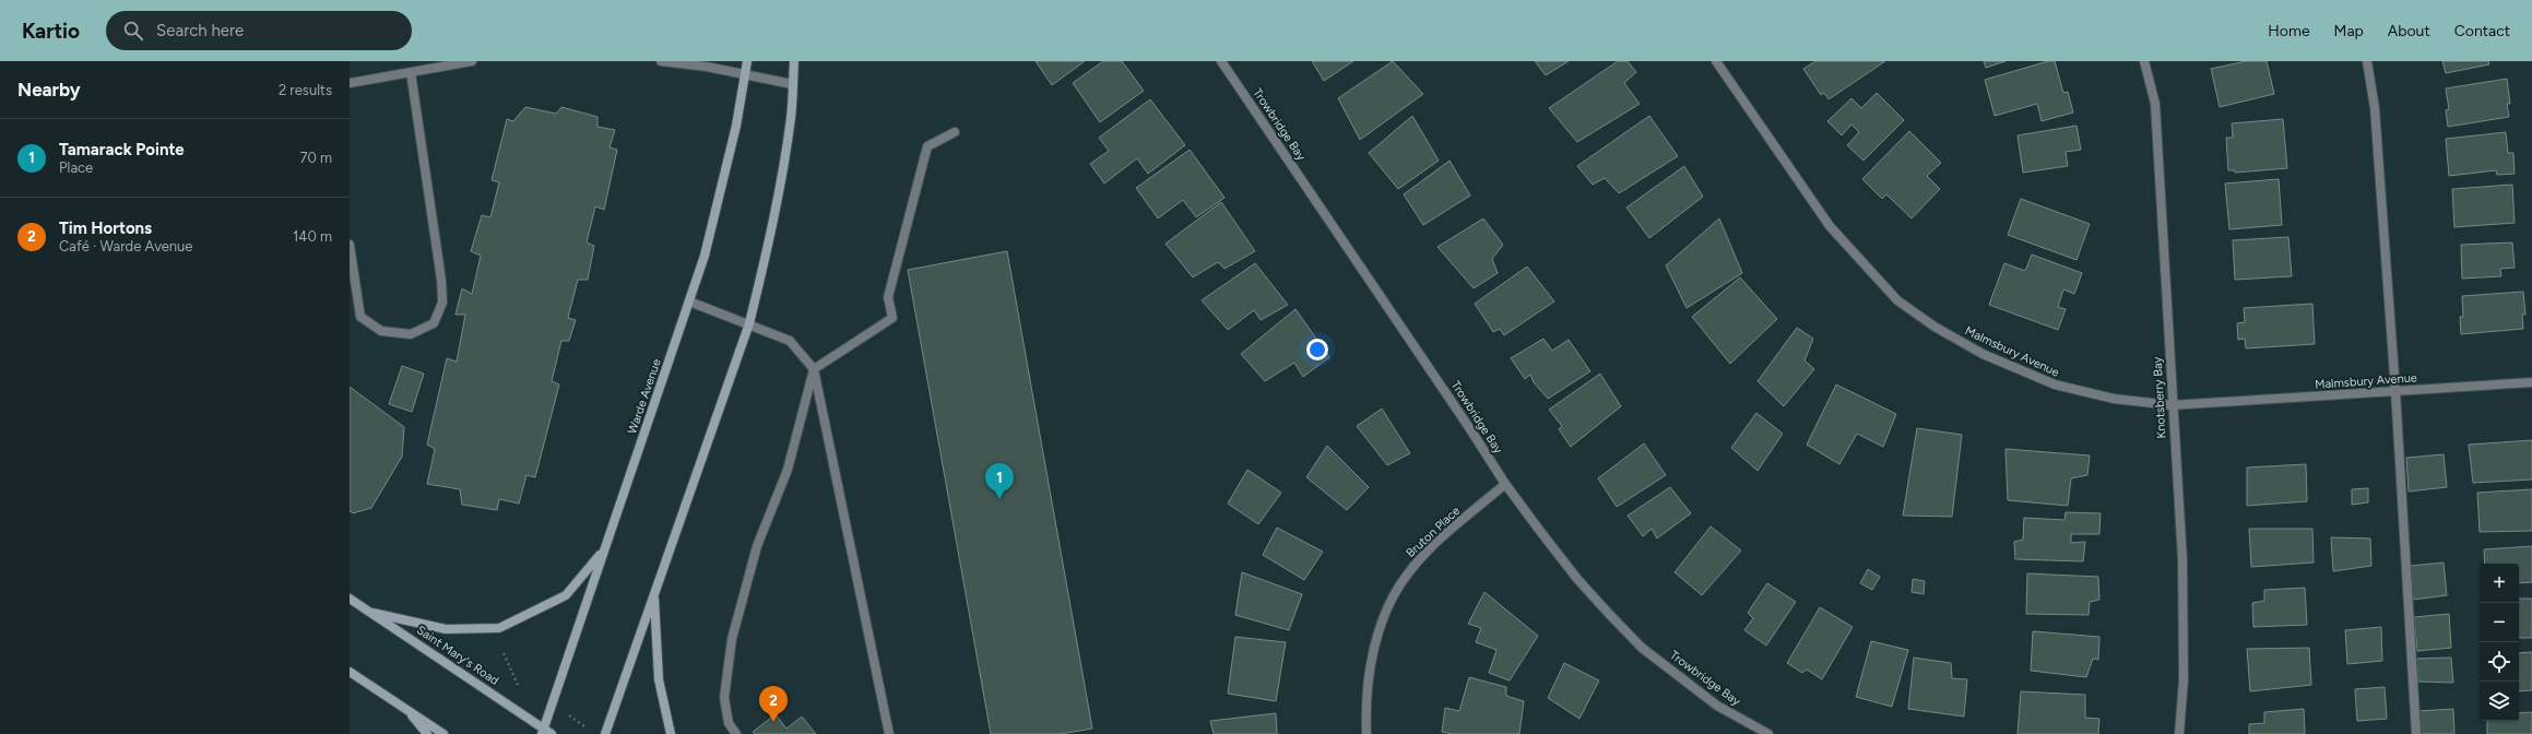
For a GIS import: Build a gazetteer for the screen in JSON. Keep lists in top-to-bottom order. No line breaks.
{"streets":{"main road":["Warde Avenue","Saint Mary's Road"],"street":["Trowbridge Bay","Malmsbury Avenue","Knotsberry Bay","Bruton Place"]},"crossings":[["Trowbridge Bay","Bruton Place"],["Malmsbury Avenue","Knotsberry Bay"],["Warde Avenue","Saint Mary's Road"]],"page":{"header":"Kartio","search":"Search here","nav":["Home","Map","About","Contact"],"heading":["Nearby","2 results"],"list":[{"mark":"1","name":"Tamarack Pointe","note":"Place","value":"70 m"},{"mark":"2","name":"Tim Hortons","note":"Café · Warde Avenue","value":"140 m"}],"pins":["1","2"],"map_buttons":["+","−"]}}
